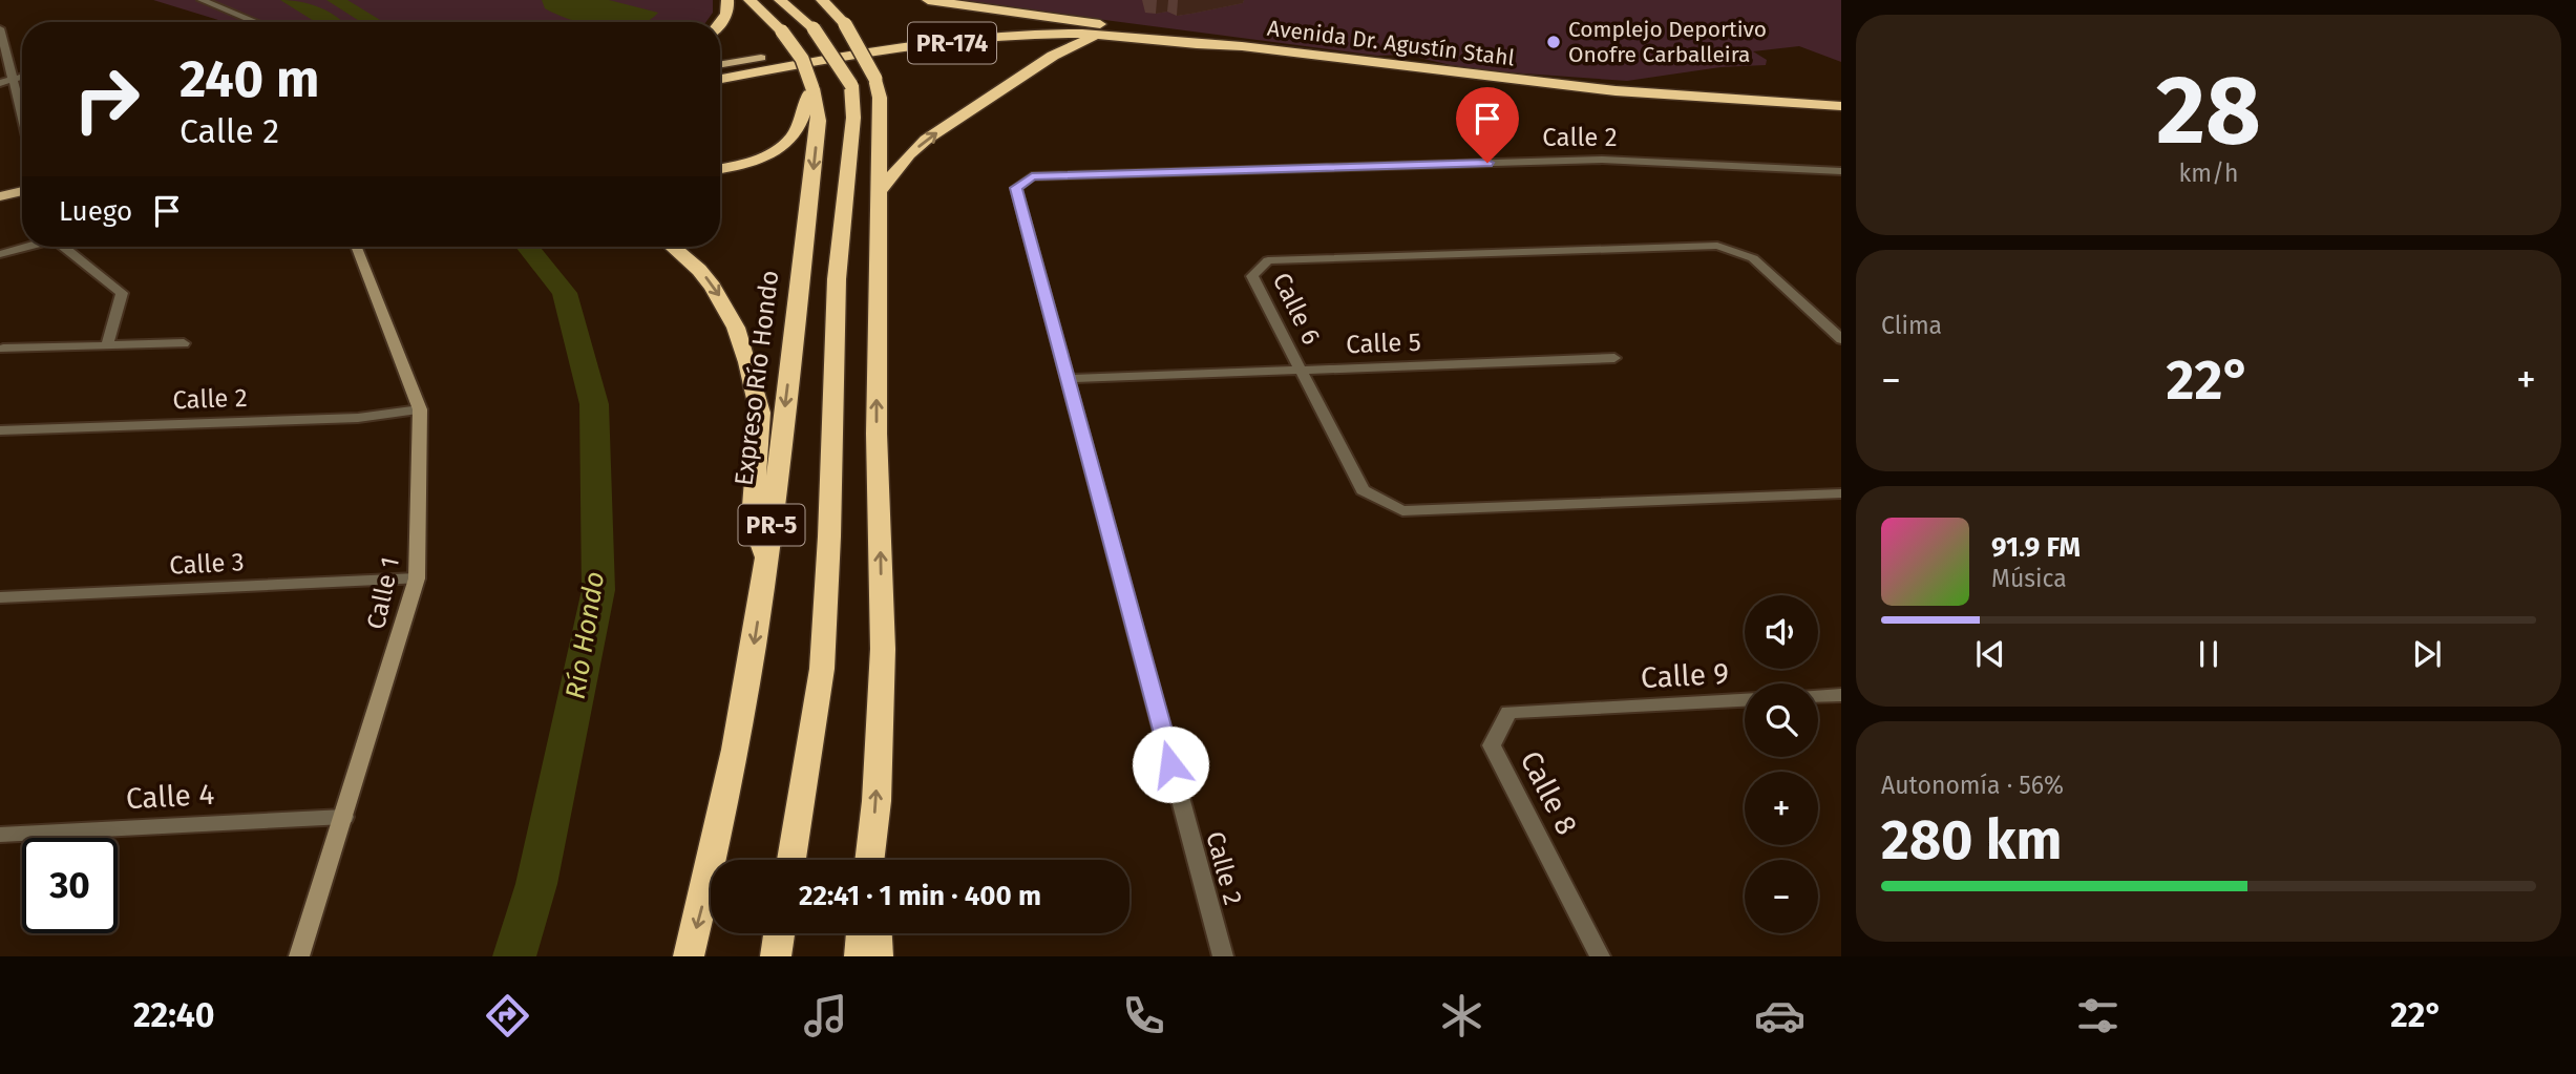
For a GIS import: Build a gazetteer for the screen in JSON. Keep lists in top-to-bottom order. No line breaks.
{"streets":{"highway":["PR-174","Avenida Dr. Agustín Stahl","Expreso Río Hondo","PR-5"],"street":["Calle 2","Calle 6","Calle 5","Calle 3","Calle 1","Calle 9","Calle 8","Calle 4"]},"crossings":[["Calle 2","Calle 5"],["Calle 2","Calle 1"],["Calle 6","Calle 5"],["Calle 3","Calle 1"],["Calle 1","Calle 4"],["Calle 9","Calle 8"]],"water":["Río Hondo"],"places":["Complejo Deportivo Onofre Carballeira"],"page":{"tile":[["28","km/h"],"Clima",["Autonomía · 56%","280 km"]],"turn":["240 m","Calle 2"],"then":"Luego","heat":["−","22°","+"],"song":["91.9 FM","Música"],"map_buttons":["+","−"],"limit":"30","trip":"22:41 · 1 min · 400 m","tabs":["22:40","22°"]}}
